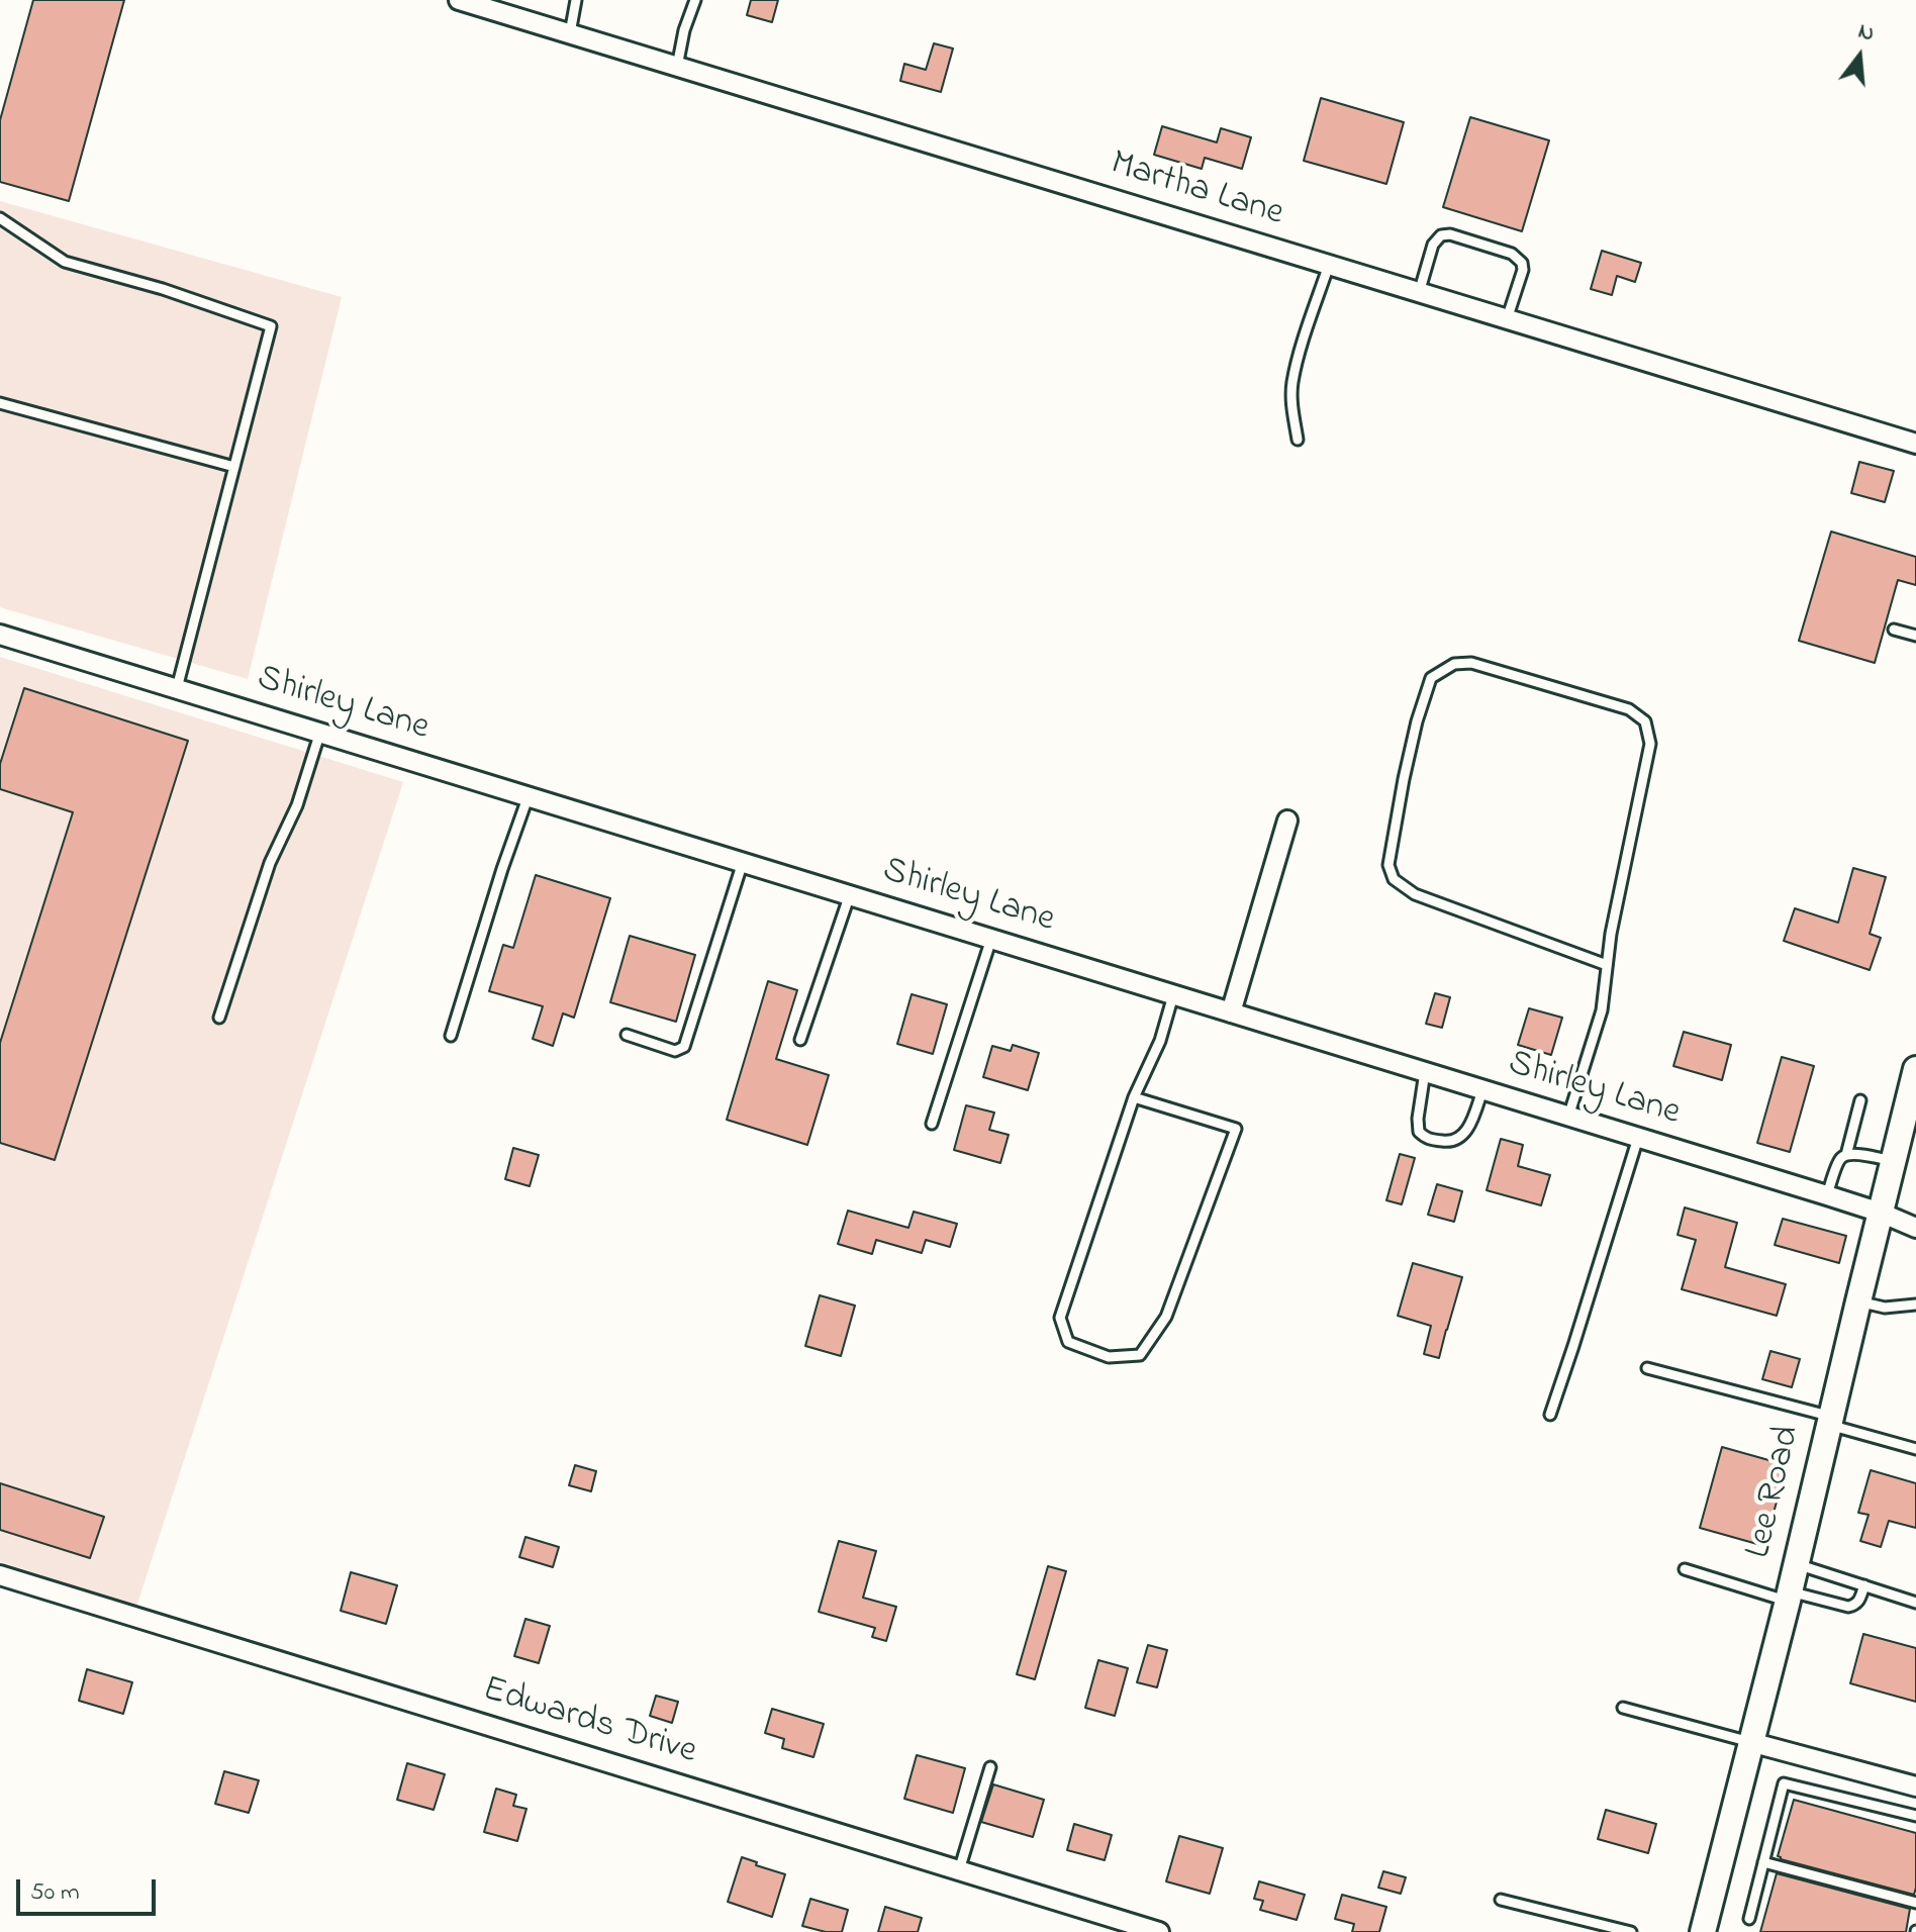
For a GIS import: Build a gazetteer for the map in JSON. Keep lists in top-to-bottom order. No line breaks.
{"streets":{"main road":["Lee Road"],"street":["Martha Lane","Shirley Lane","Edwards Drive"]},"crossings":[["Shirley Lane","Lee Road"]],"scale_bar":"50 m","north":"top"}
